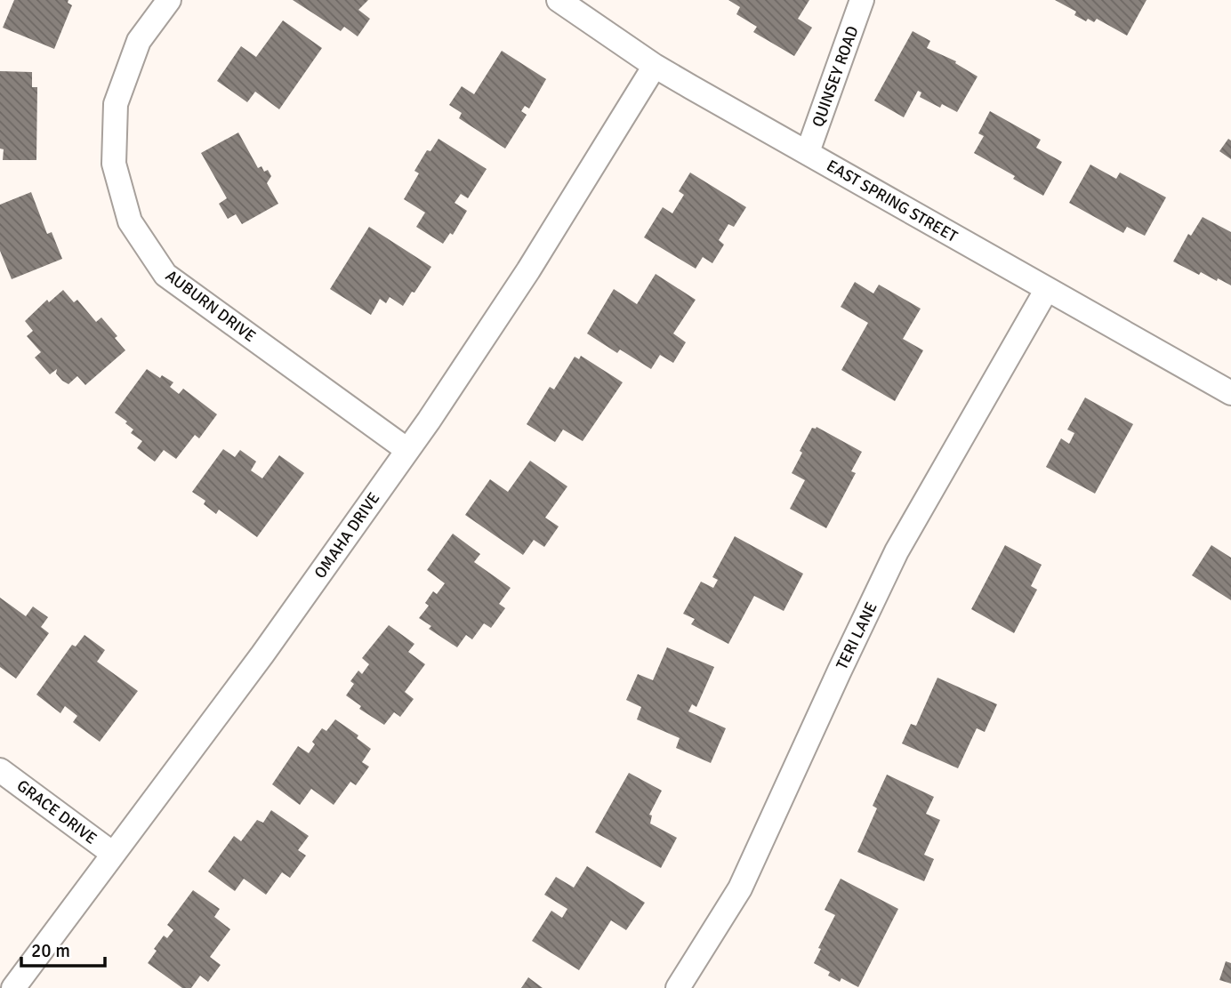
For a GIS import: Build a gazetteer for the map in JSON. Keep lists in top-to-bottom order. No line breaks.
{"streets":{"street":["QUINSEY ROAD","EAST SPRING STREET","AUBURN DRIVE","OMAHA DRIVE","TERI LANE","GRACE DRIVE"]},"crossings":[["QUINSEY ROAD","EAST SPRING STREET"],["EAST SPRING STREET","OMAHA DRIVE"],["EAST SPRING STREET","TERI LANE"],["AUBURN DRIVE","OMAHA DRIVE"],["OMAHA DRIVE","GRACE DRIVE"]],"scale_bar":"20 m"}
